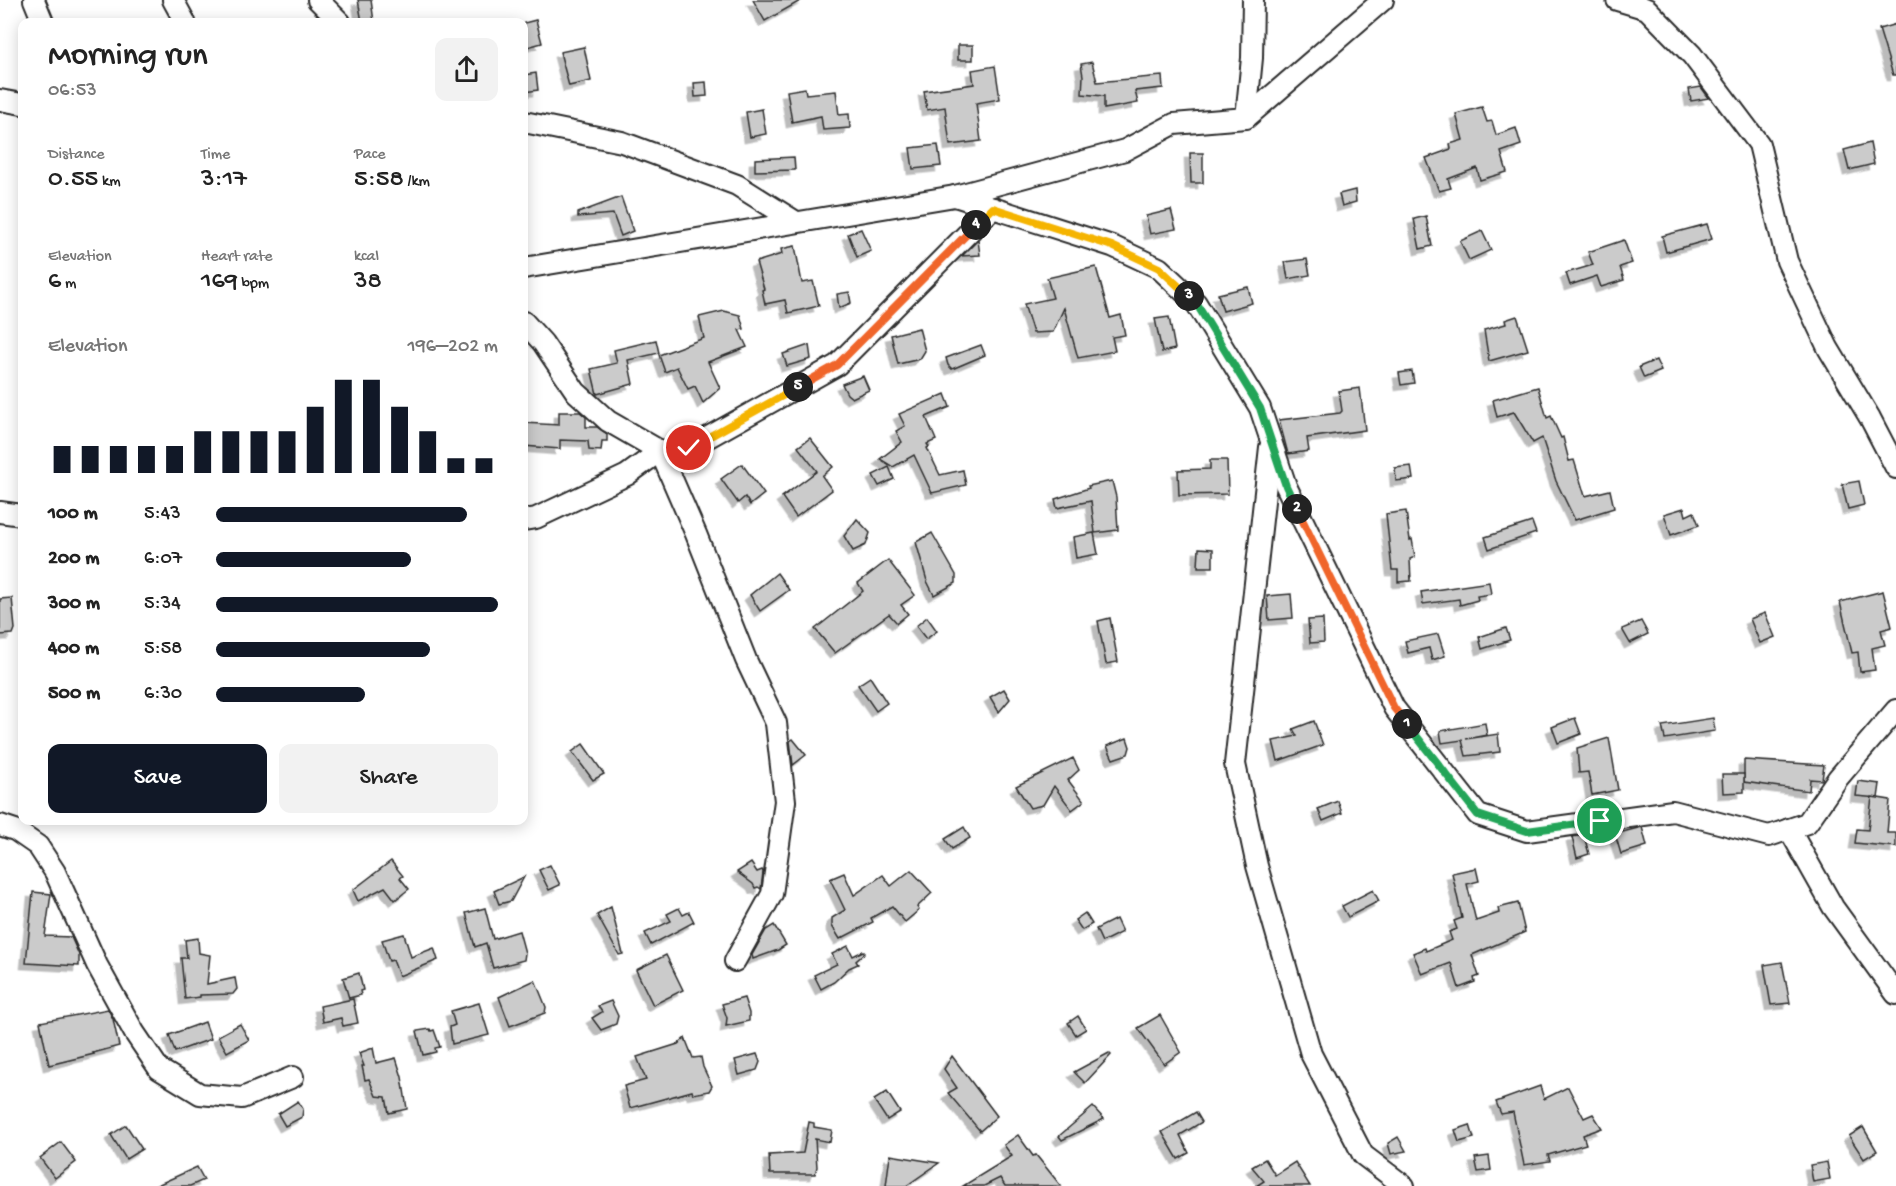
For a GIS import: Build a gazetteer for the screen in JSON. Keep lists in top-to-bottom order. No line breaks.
{"page":{"heading":["Morning run","06:53"],"stats":[["Distance","0.55 km"],["Time","3:17"],["Pace","5:58 /km"],["Elevation","6 m"],["Heart rate","169 bpm"],["kcal","38"]],"pins":["4","3","5","2","1"],"chart":["Elevation","196–202 m"],"list":[{"name":"100 m","note":"5:43"},{"name":"200 m","note":"6:07"},{"name":"300 m","note":"5:34"},{"name":"400 m","note":"5:58"},{"name":"500 m","note":"6:30"}],"buttons":["Save","Share"]}}
